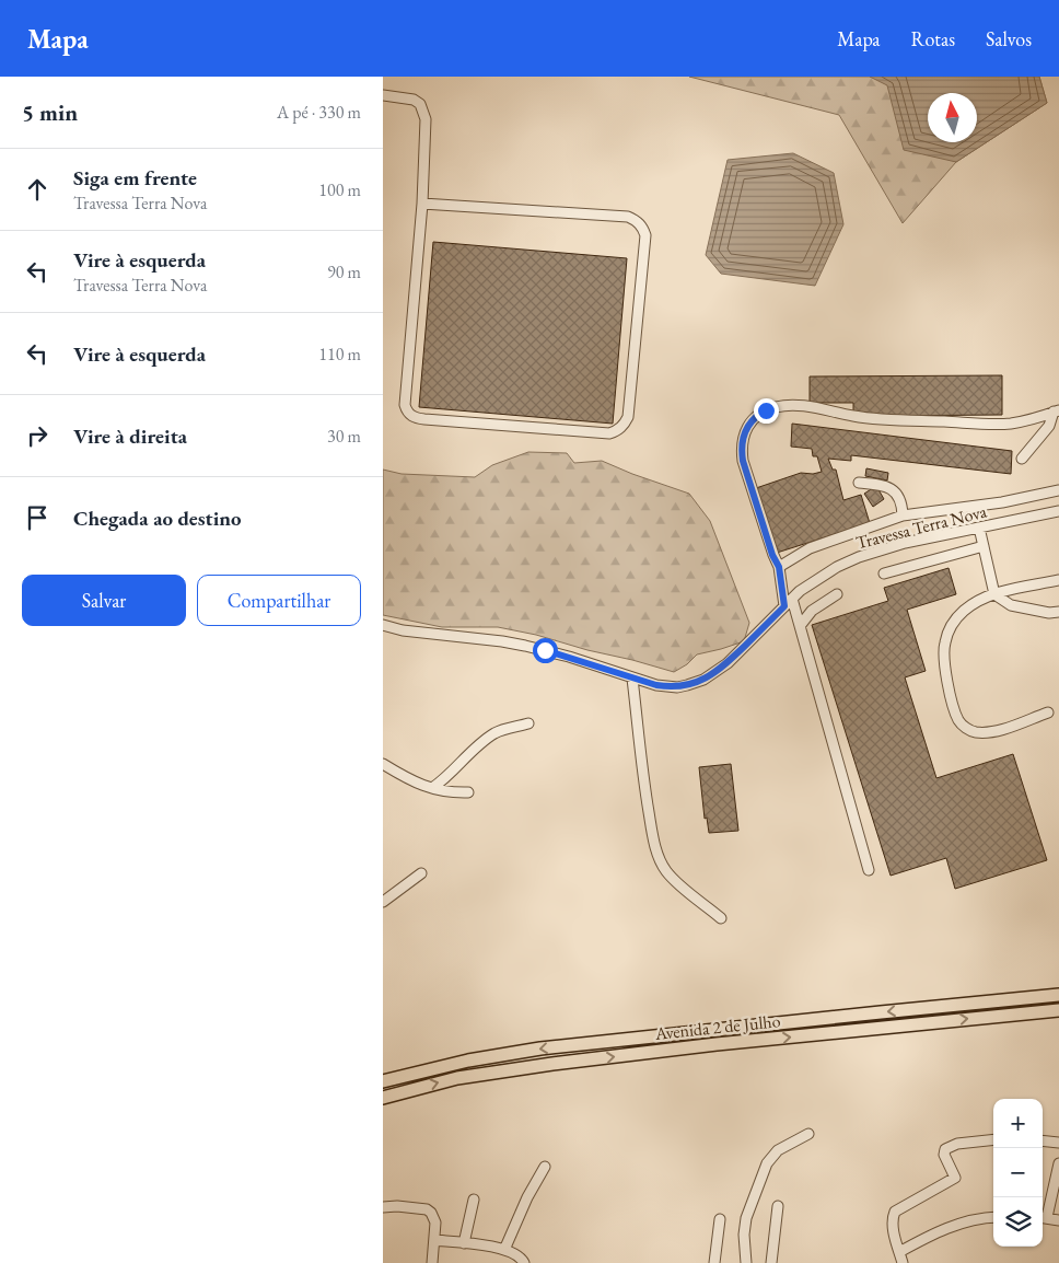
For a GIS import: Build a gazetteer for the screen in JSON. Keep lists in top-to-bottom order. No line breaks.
{"streets":{"main road":["Avenida 2 de Julho"],"street":["Travessa Terra Nova"]},"north":"top","page":{"header":"Mapa","nav":["Mapa","Rotas","Salvos"],"heading":["5 min","A pé · 330 m"],"list":[["Siga em frente","Travessa Terra Nova","100 m"],["Vire à esquerda","Travessa Terra Nova","90 m"],["Vire à esquerda","110 m"],["Vire à direita","30 m"],"Chegada ao destino"],"buttons":["Salvar","Compartilhar"],"map_buttons":["+","−"]}}
